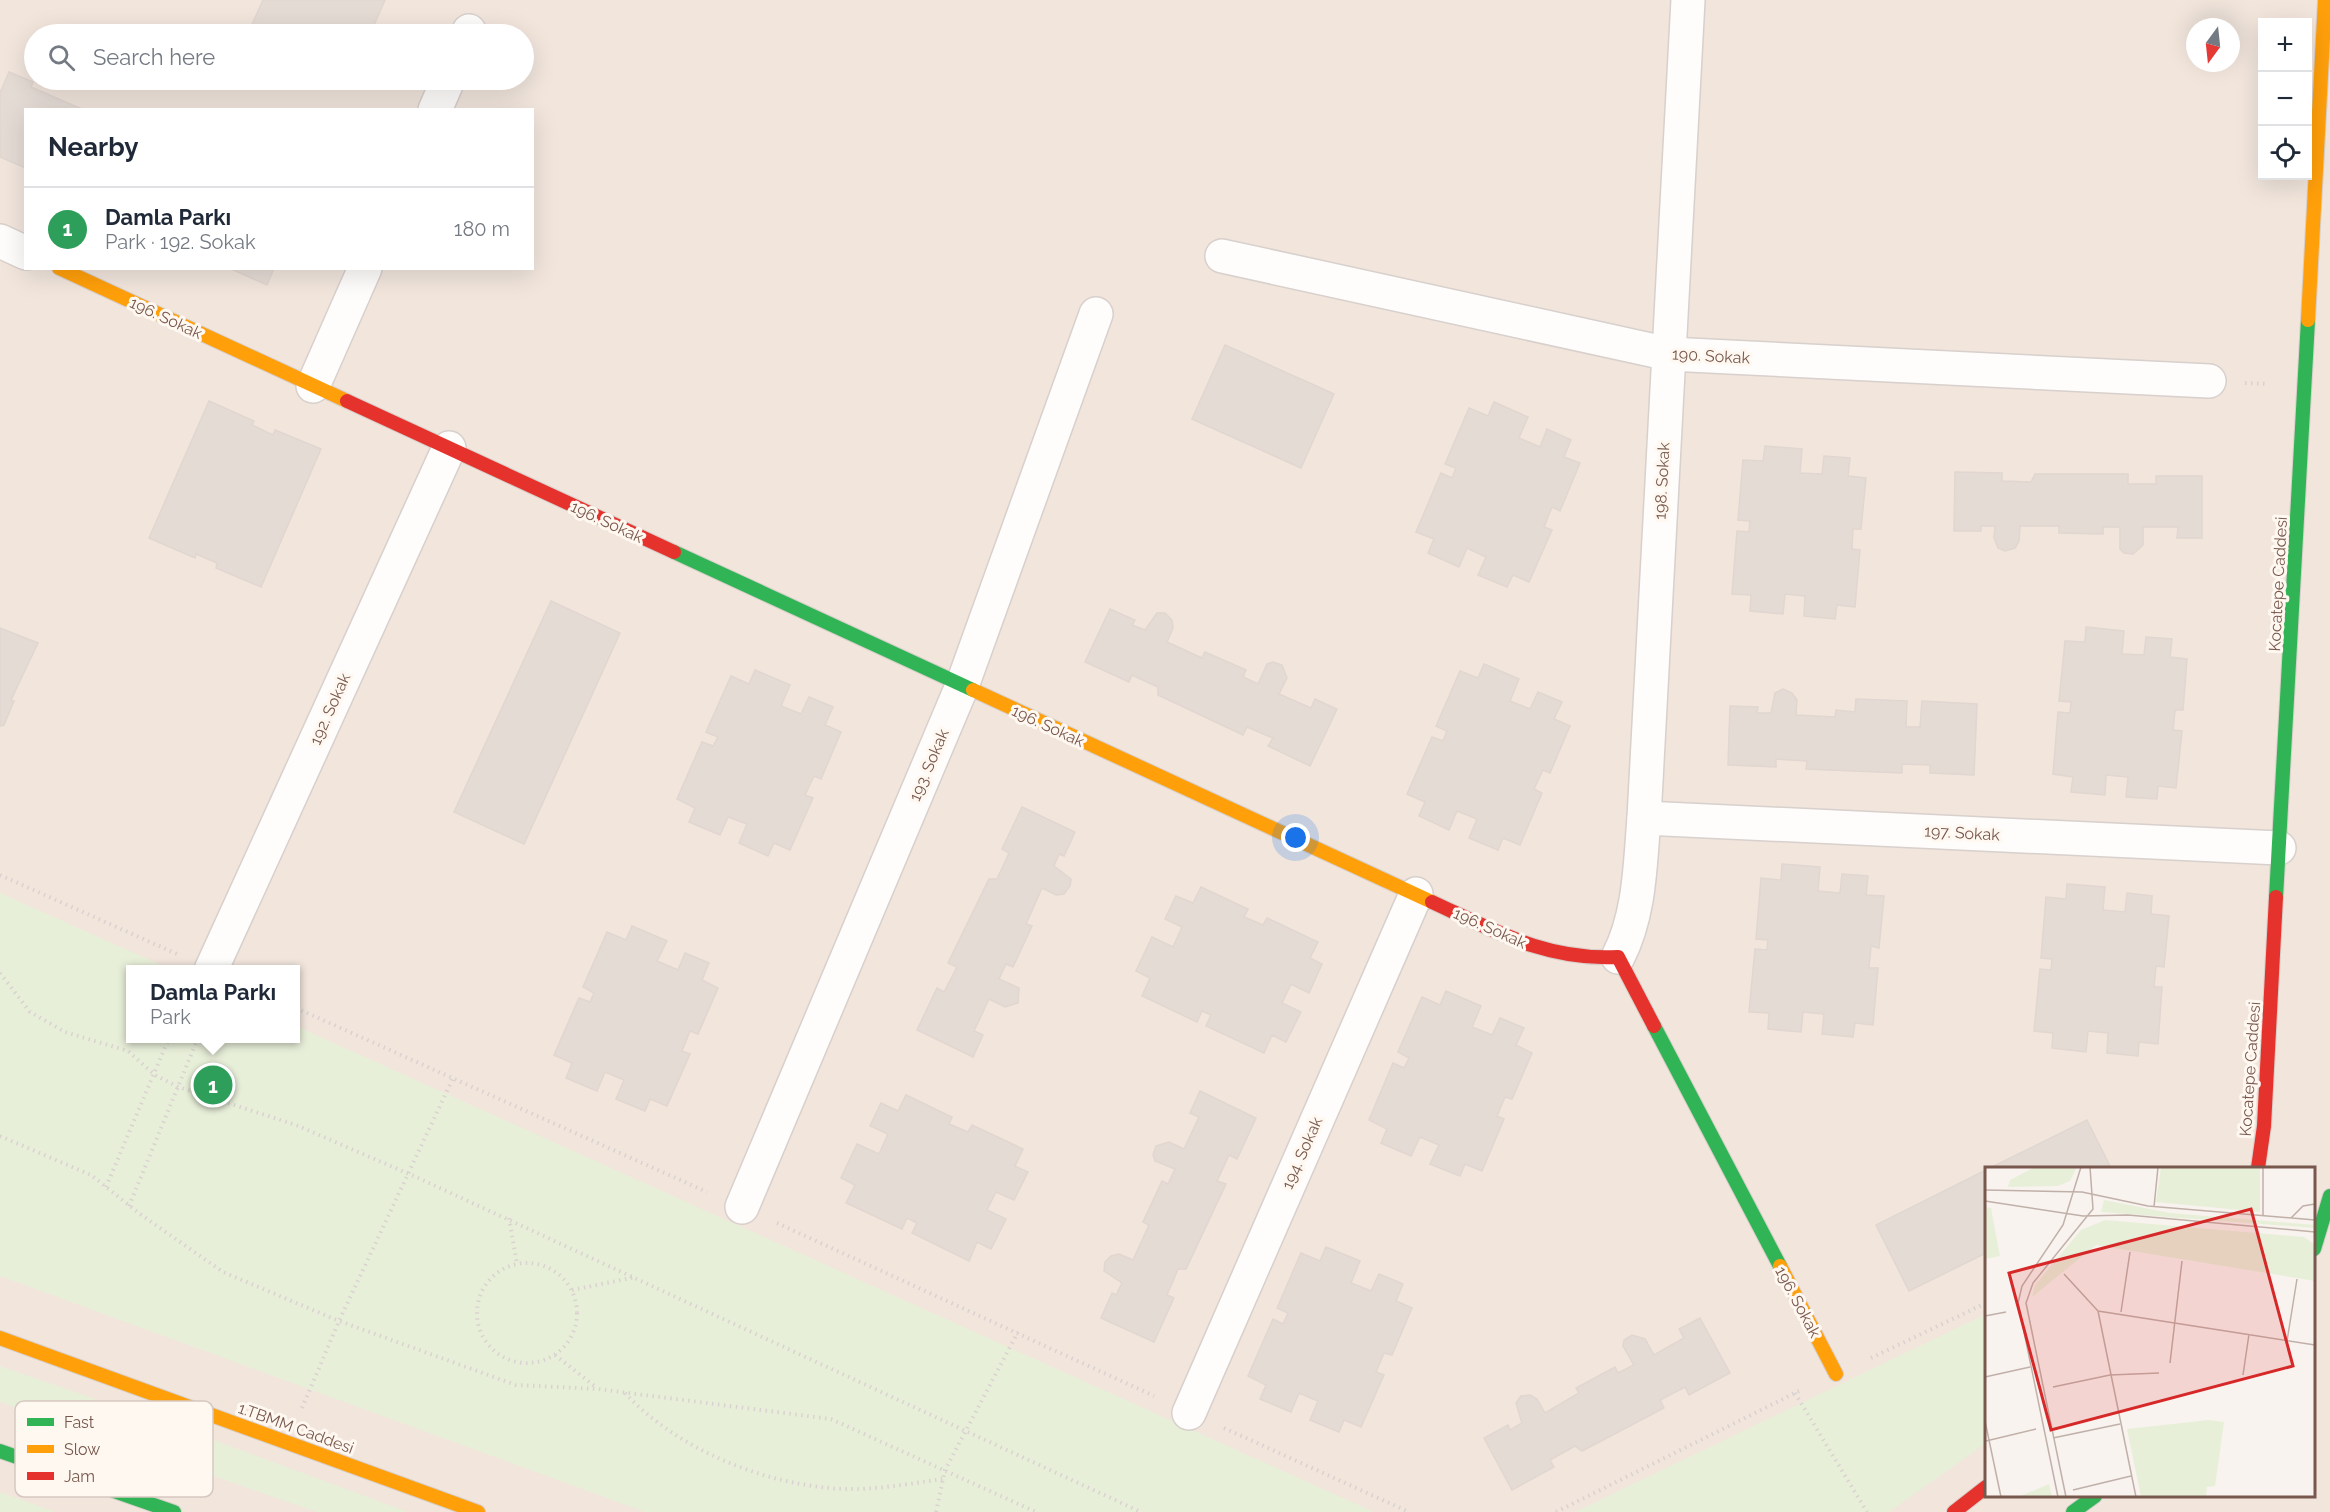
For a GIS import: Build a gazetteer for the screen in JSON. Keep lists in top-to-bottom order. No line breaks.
{"streets":{"street":["196. Sokak","190. Sokak","198. Sokak","Kocatepe Caddesi","192. Sokak","193. Sokak","197. Sokak","194. Sokak","1.TBMM Caddesi"]},"crossings":[["196. Sokak","198. Sokak"],["196. Sokak","192. Sokak"],["196. Sokak","193. Sokak"],["196. Sokak","194. Sokak"],["190. Sokak","198. Sokak"],["198. Sokak","197. Sokak"],["Kocatepe Caddesi","197. Sokak"]],"legend":["Fast","Slow","Jam"],"north":"bottom","page":{"map_buttons":["+","−"],"search":"Search here","heading":"Nearby","list":[{"mark":"1","name":"Damla Parkı","note":"Park · 192. Sokak","value":"180 m"}],"popup":["Damla Parkı","Park"],"pins":"1"}}
